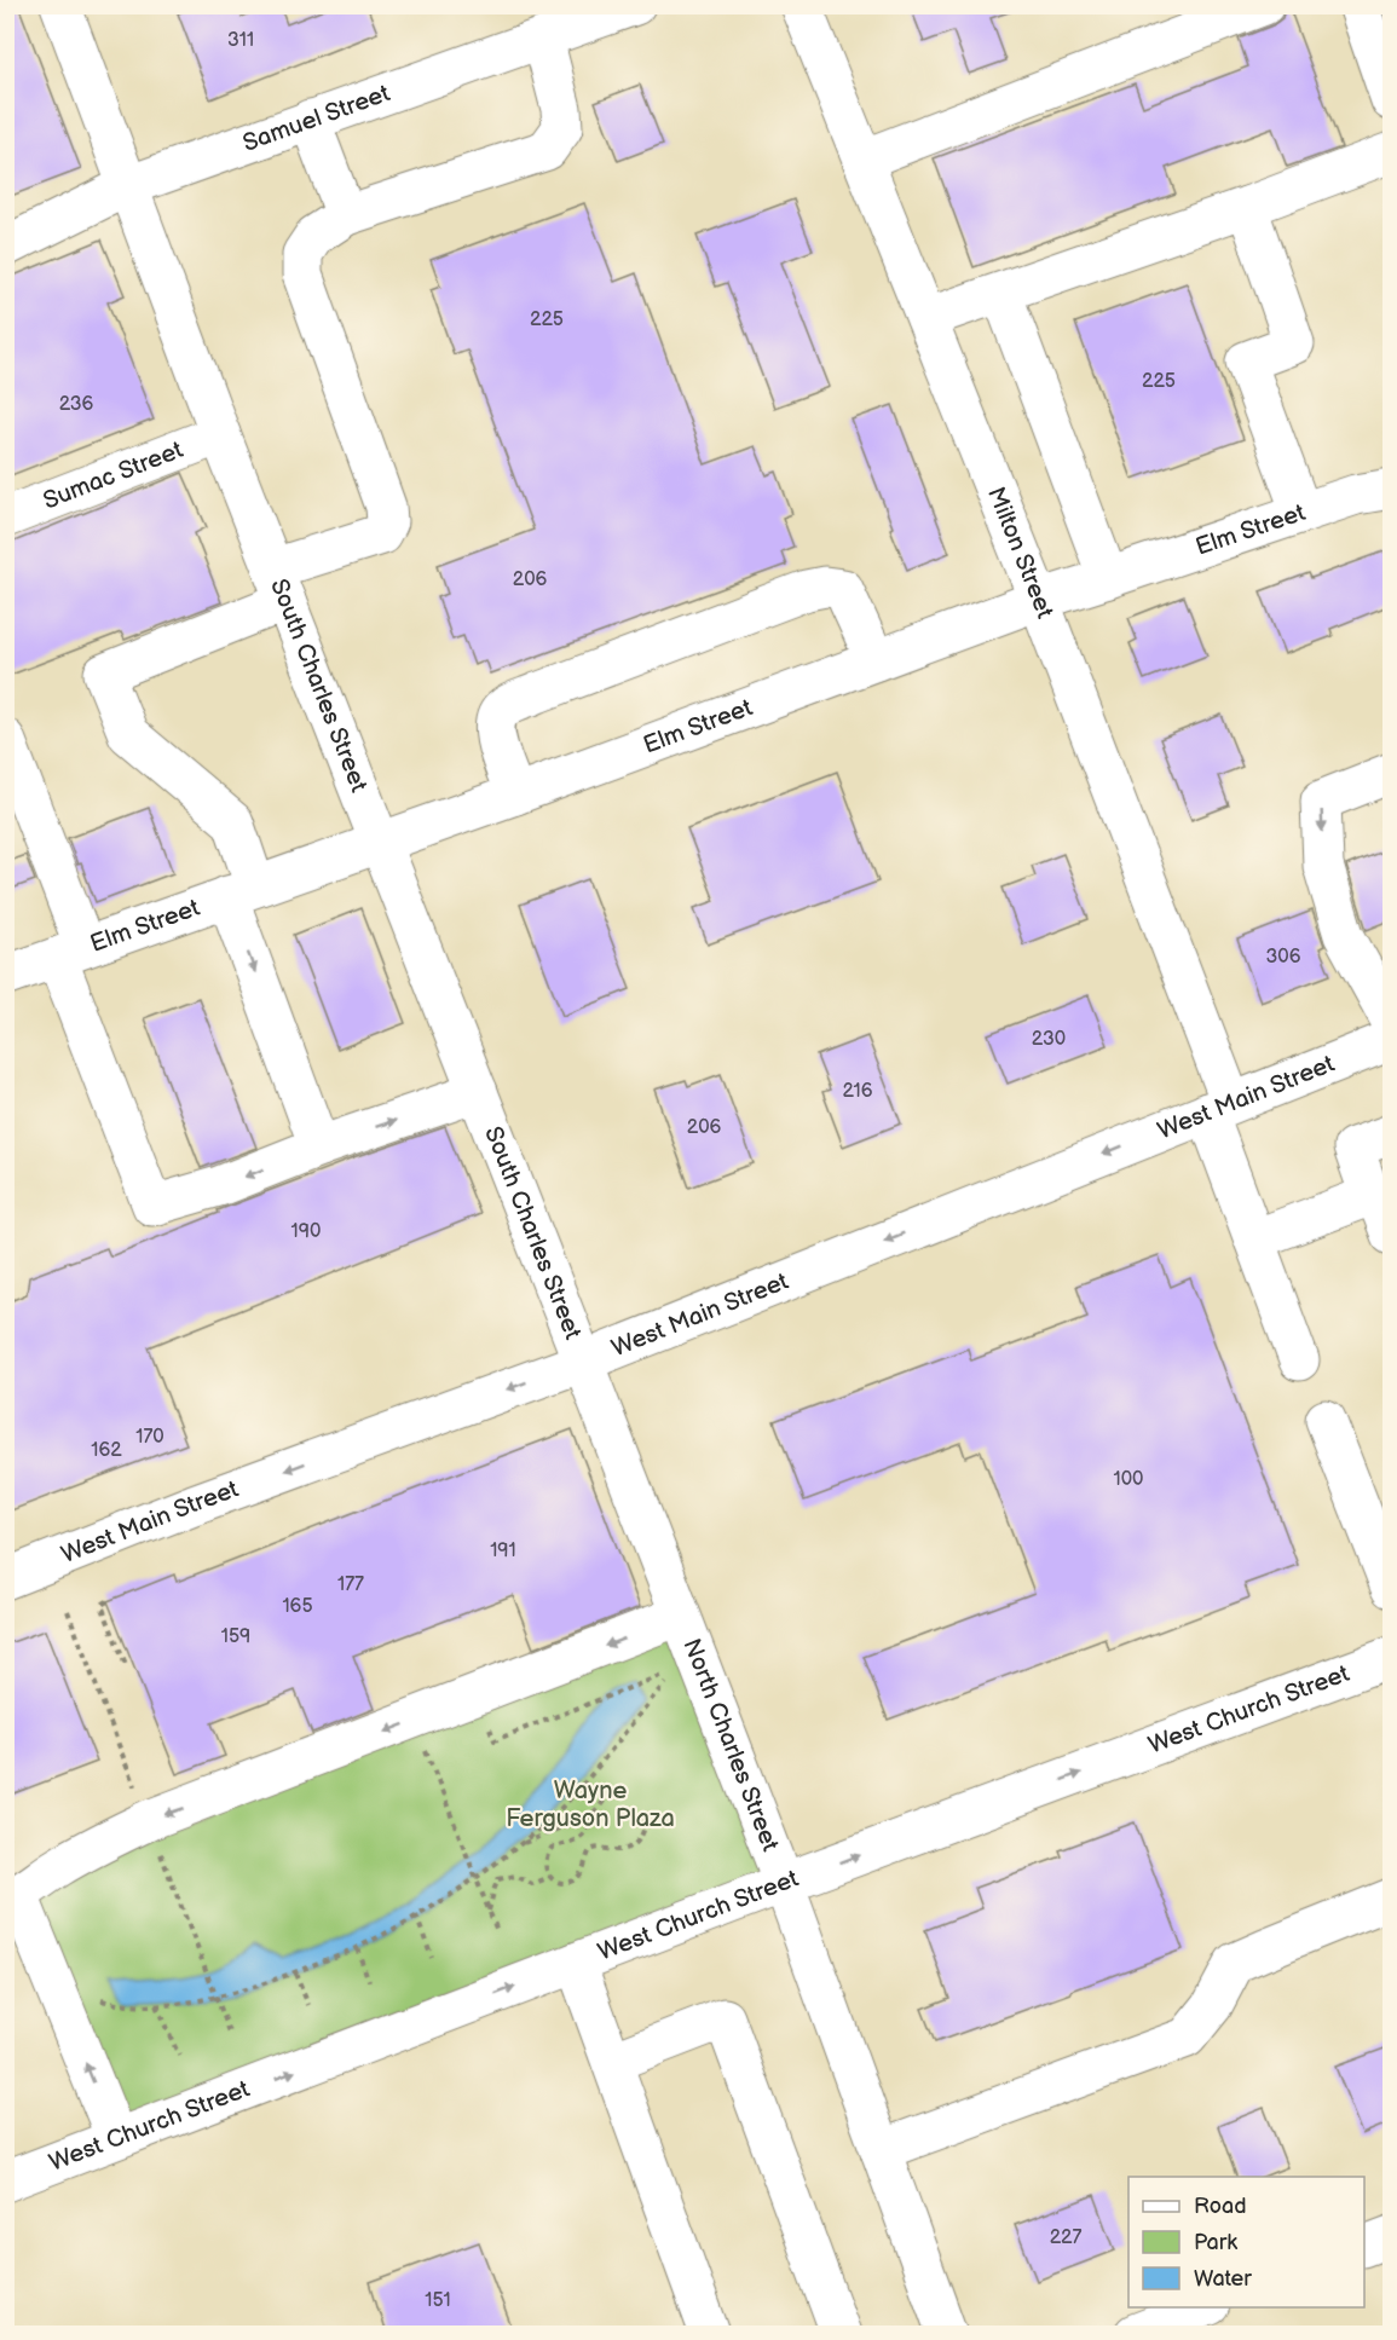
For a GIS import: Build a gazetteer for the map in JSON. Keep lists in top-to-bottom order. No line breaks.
{"streets":{"street":["Samuel Street","Sumac Street","Elm Street","Milton Street","South Charles Street","West Main Street","West Church Street","North Charles Street"]},"crossings":[["Samuel Street","South Charles Street"],["Sumac Street","South Charles Street"],["Elm Street","Milton Street"],["Elm Street","South Charles Street"],["Milton Street","West Main Street"],["South Charles Street","West Main Street"],["South Charles Street","North Charles Street"],["West Main Street","North Charles Street"],["West Church Street","North Charles Street"]],"parks":["Wayne Ferguson Plaza"],"house_numbers":["311","225","225","236","206","306","230","216","206","190","170","162","100","191","177","165","159","227","151"],"legend":["Road","Park","Water"]}
